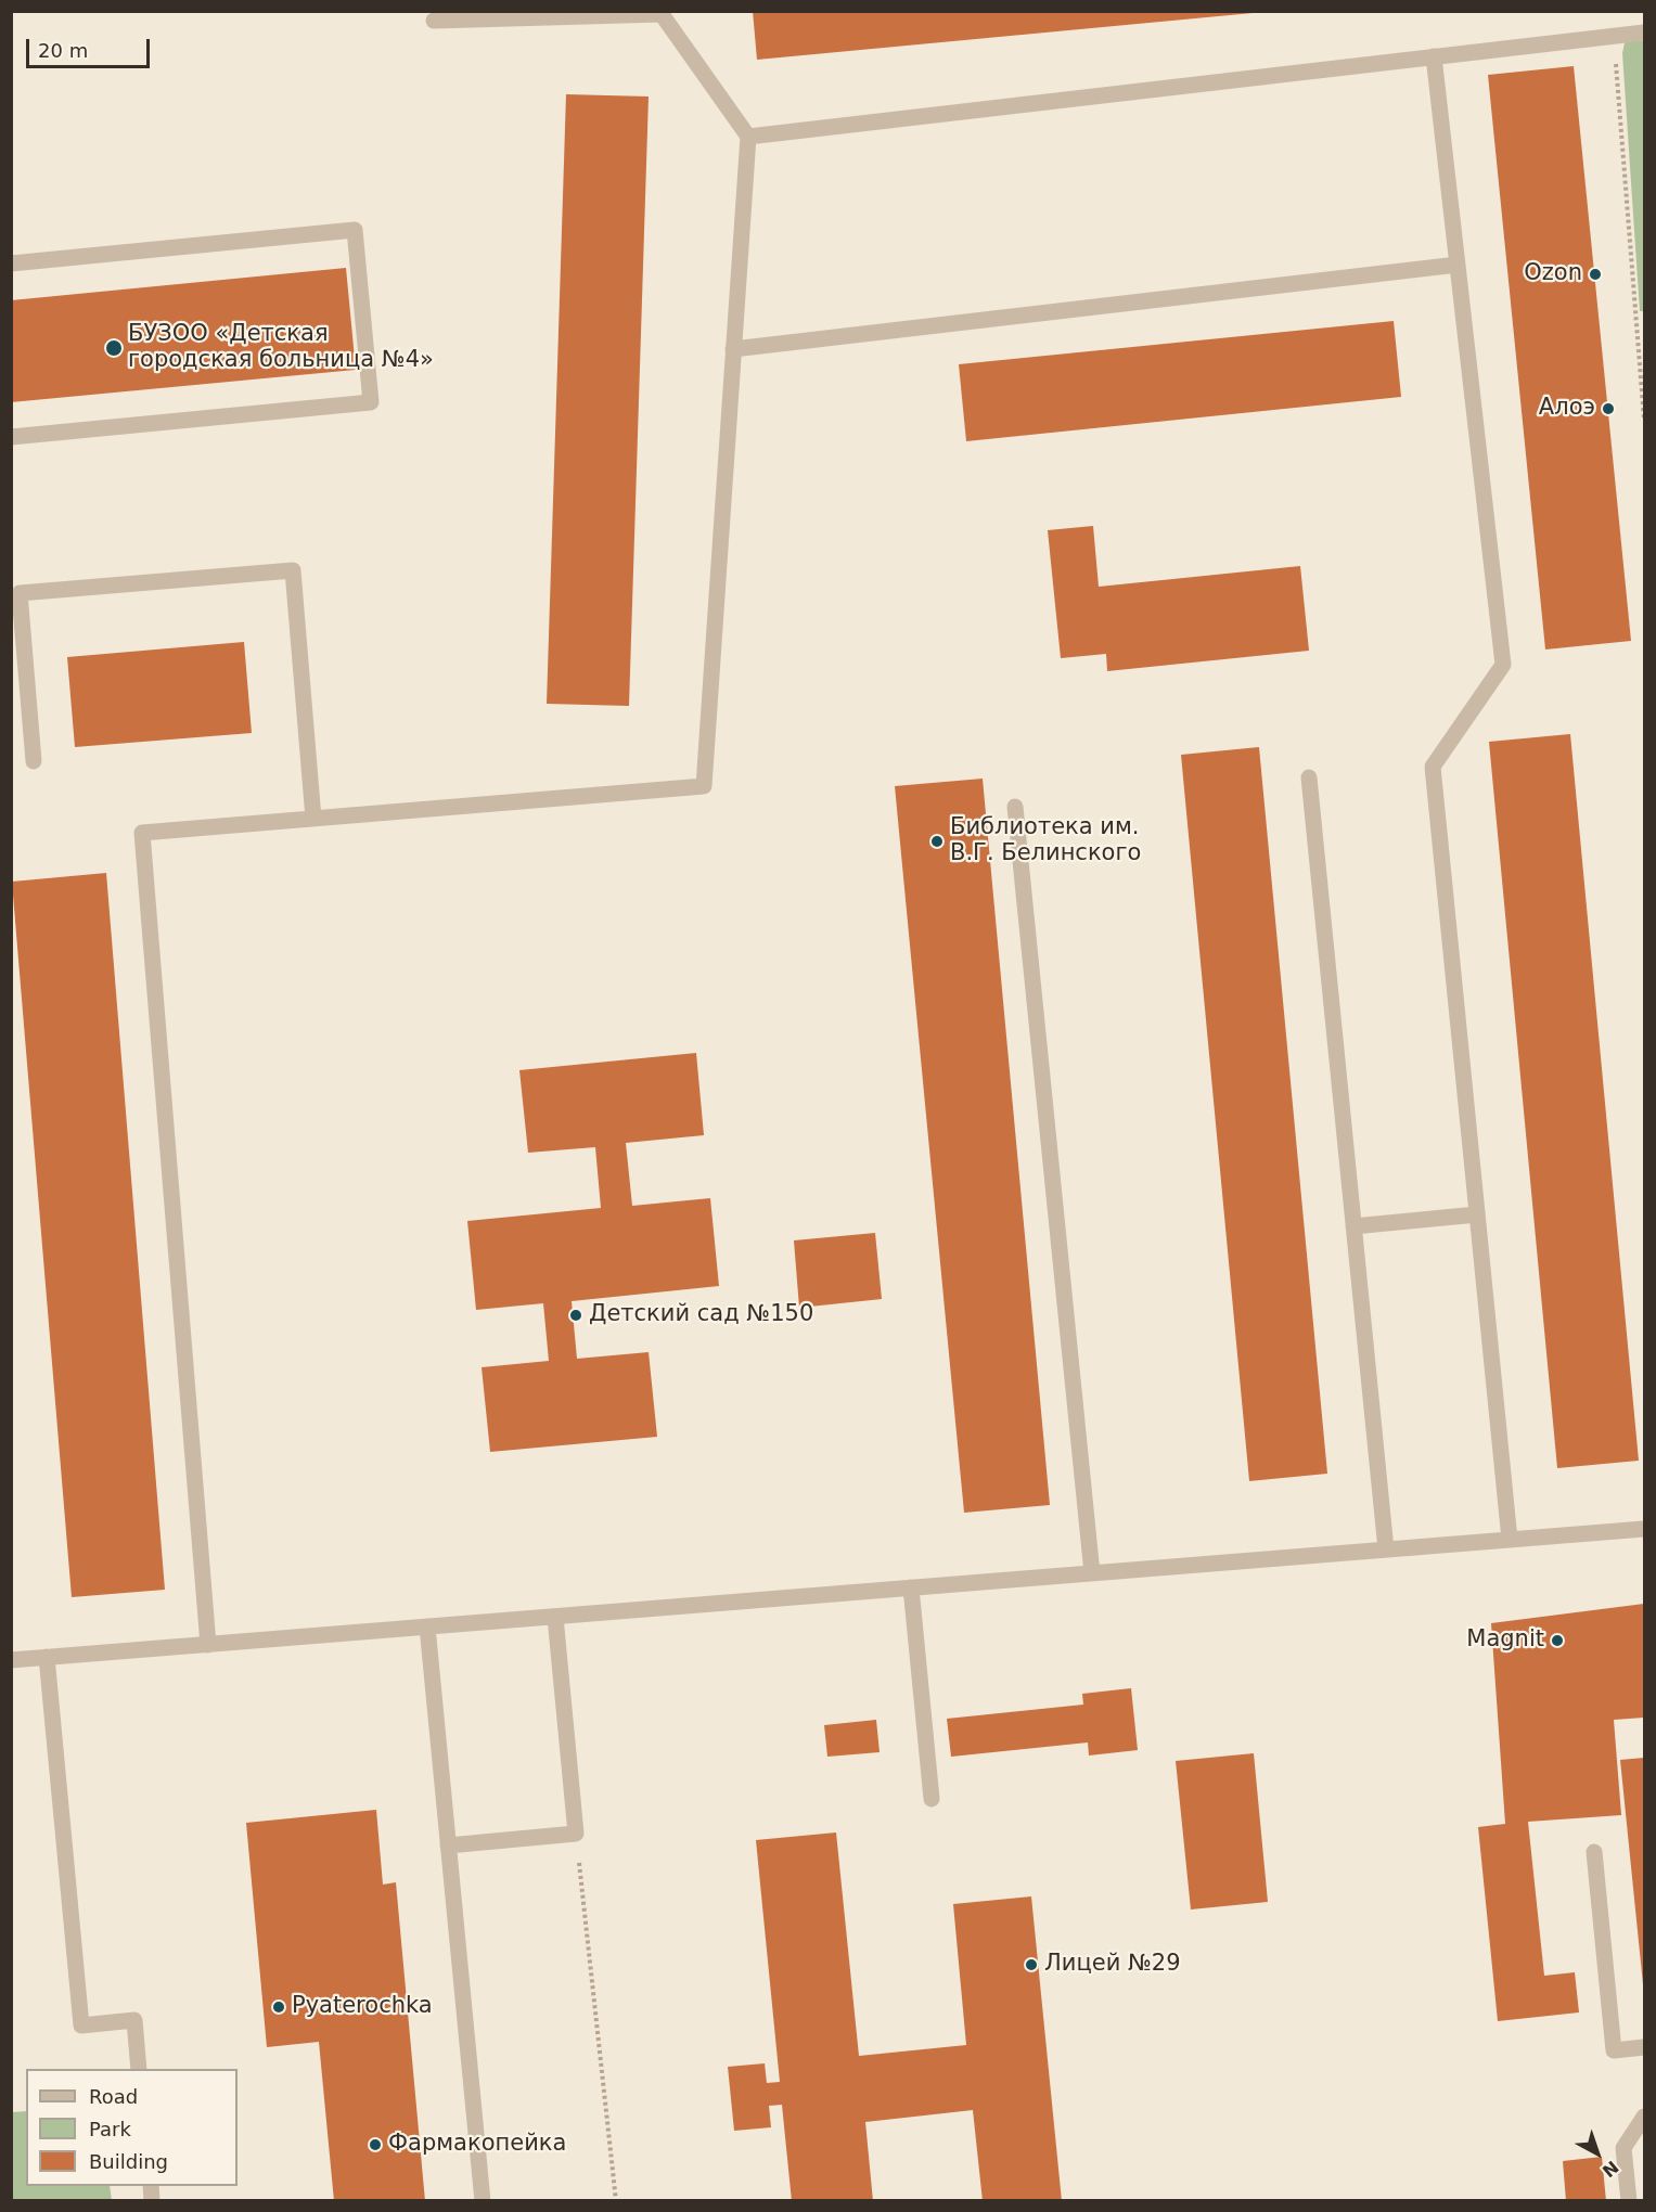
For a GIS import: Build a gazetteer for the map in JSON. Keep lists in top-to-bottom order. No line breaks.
{"places":["Ozon","БУЗОО «Детская городская больница №4»","Алоэ","Библиотека им. В.Г. Белинского","Детский сад №150","Magnit","Лицей №29","Pyaterochka","Фармакопейка"],"legend":["Road","Park","Building"],"scale_bar":"20 m","north":"bottom right"}
